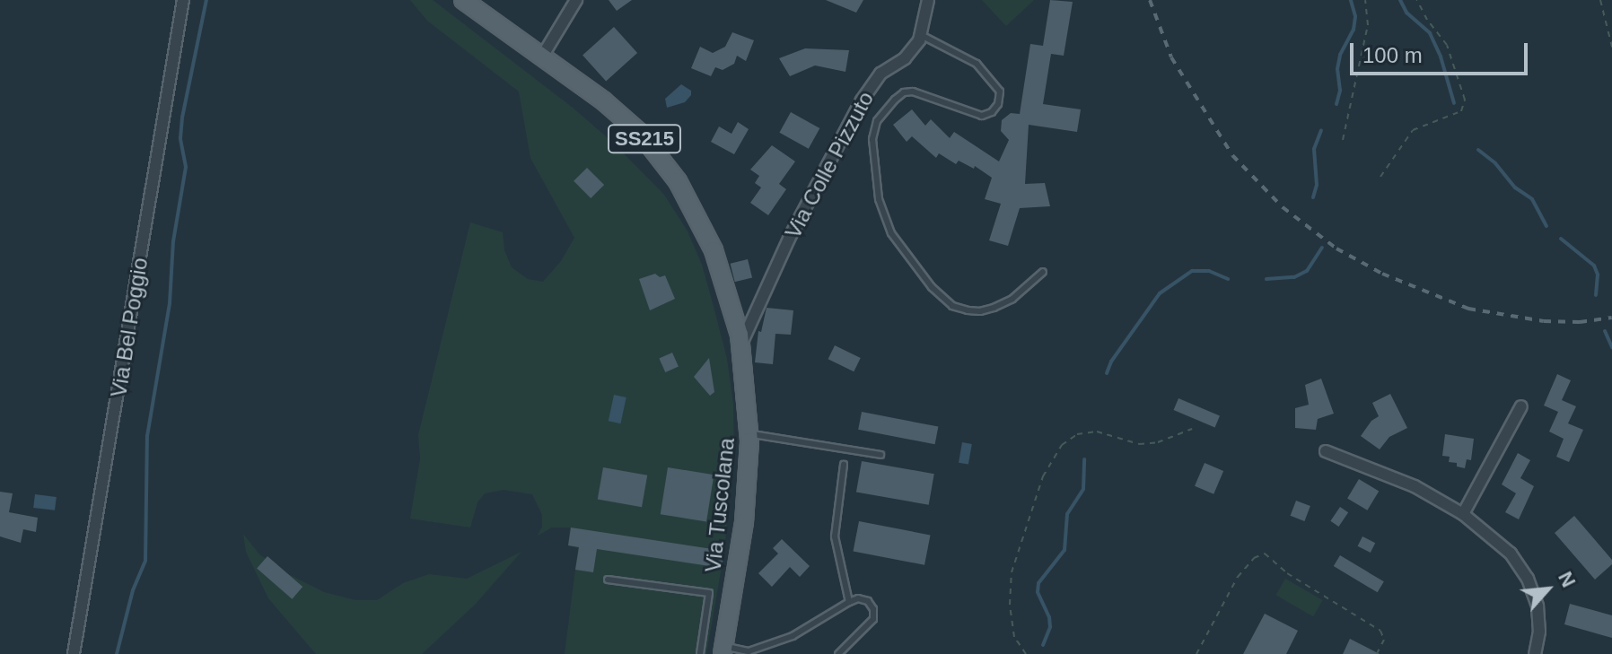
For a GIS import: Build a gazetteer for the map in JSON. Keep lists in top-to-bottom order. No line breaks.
{"streets":{"main road":["SS215","Via Tuscolana"],"street":["Via Colle Pizzuto","Via Bel Poggio"]},"crossings":[["Via Colle Pizzuto","Via Tuscolana"]],"scale_bar":"100 m","north":"top right"}
